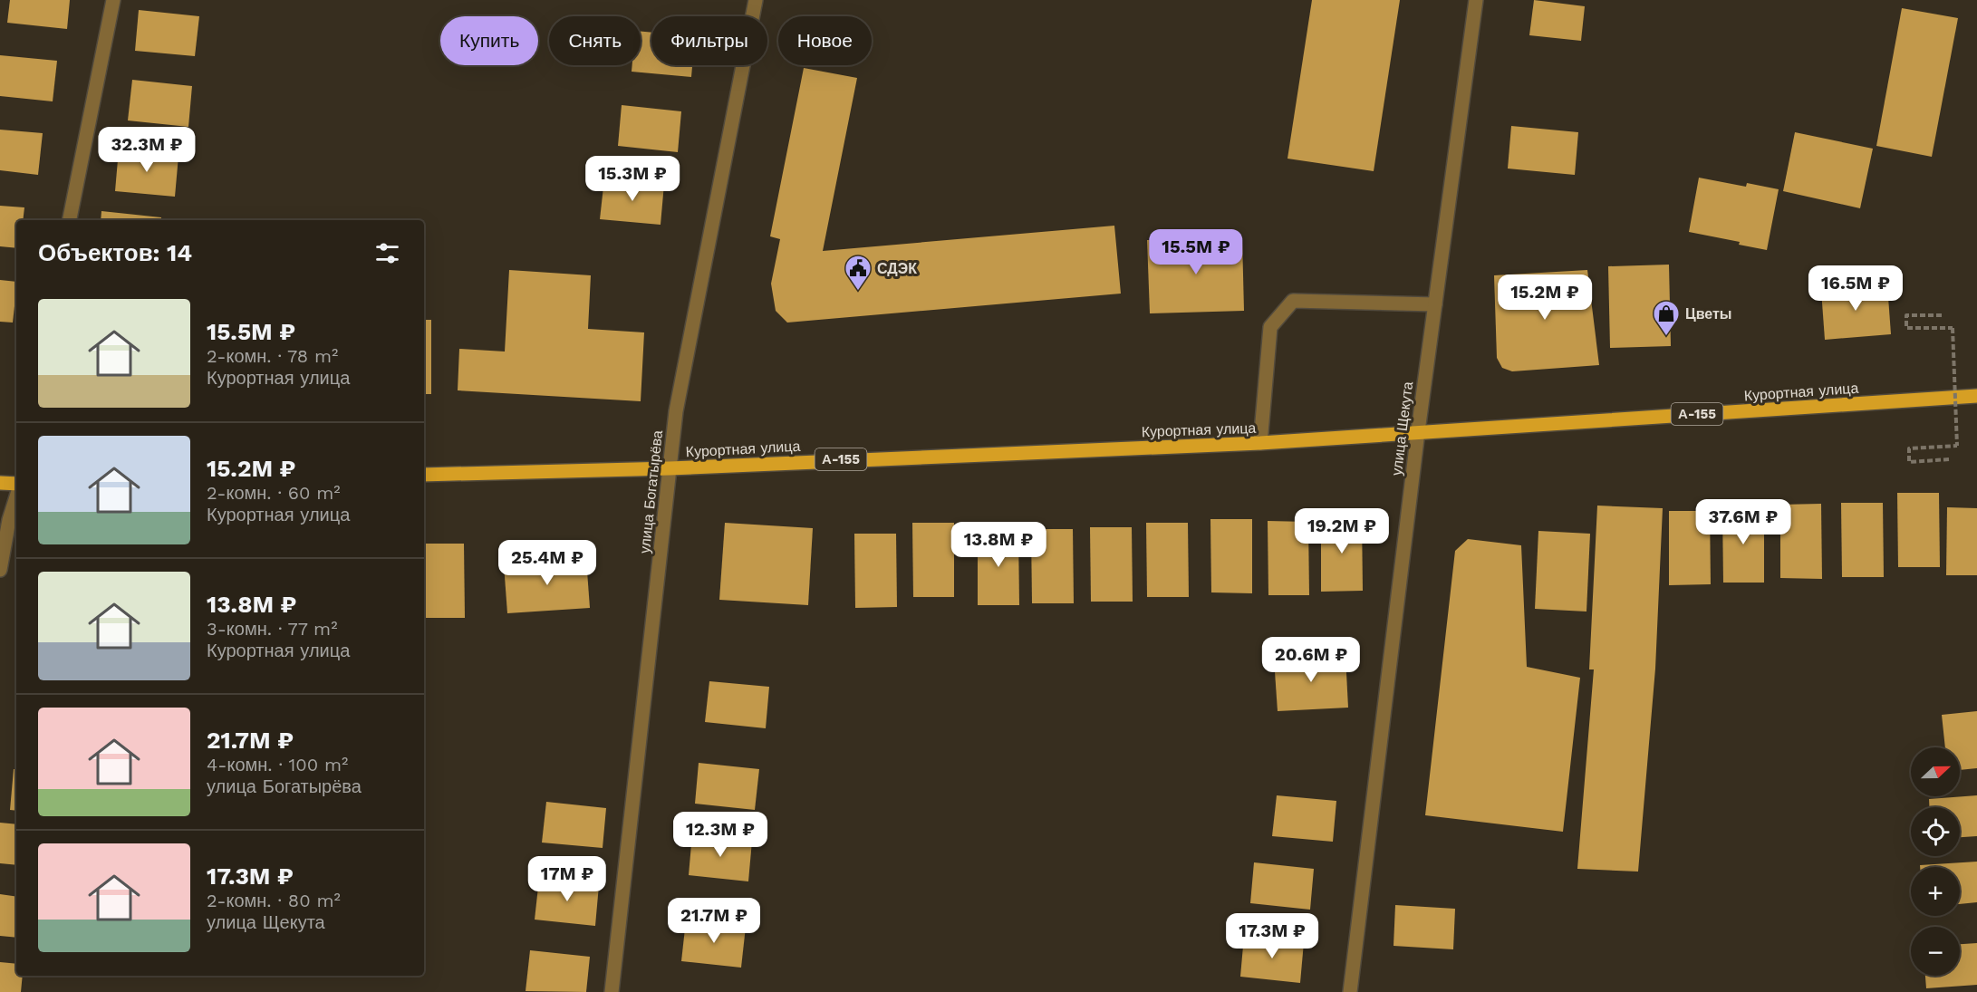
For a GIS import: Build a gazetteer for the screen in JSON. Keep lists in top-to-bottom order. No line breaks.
{"streets":{"main road":["Курортная улица","А-155"],"street":["улица Щекута","улица Богатырёва"]},"crossings":[["Курортная улица","улица Щекута"],["Курортная улица","улица Богатырёва"]],"places":{"public building":["СДЭК"],"shop":["Цветы"]},"north":"right","page":{"chip":["Купить","Снять","Фильтры","Новое"],"price":["32.3M ₽","15.3M ₽","15.5M ₽","16.5M ₽","15.2M ₽","37.6M ₽","19.2M ₽","13.8M ₽","25.4M ₽","20.6M ₽","12.3M ₽","17M ₽","21.7M ₽","17.3M ₽"],"heading":"Объектов: 14","list":[{"name":"15.5M ₽","note":"2-комн. · 78 m² · Курортная улица"},{"name":"15.2M ₽","note":"2-комн. · 60 m² · Курортная улица"},{"name":"13.8M ₽","note":"3-комн. · 77 m² · Курортная улица"},{"name":"21.7M ₽","note":"4-комн. · 100 m² · улица Богатырёва"},{"name":"17.3M ₽","note":"2-комн. · 80 m² · улица Щекута"}],"map_buttons":["+","−"]}}
